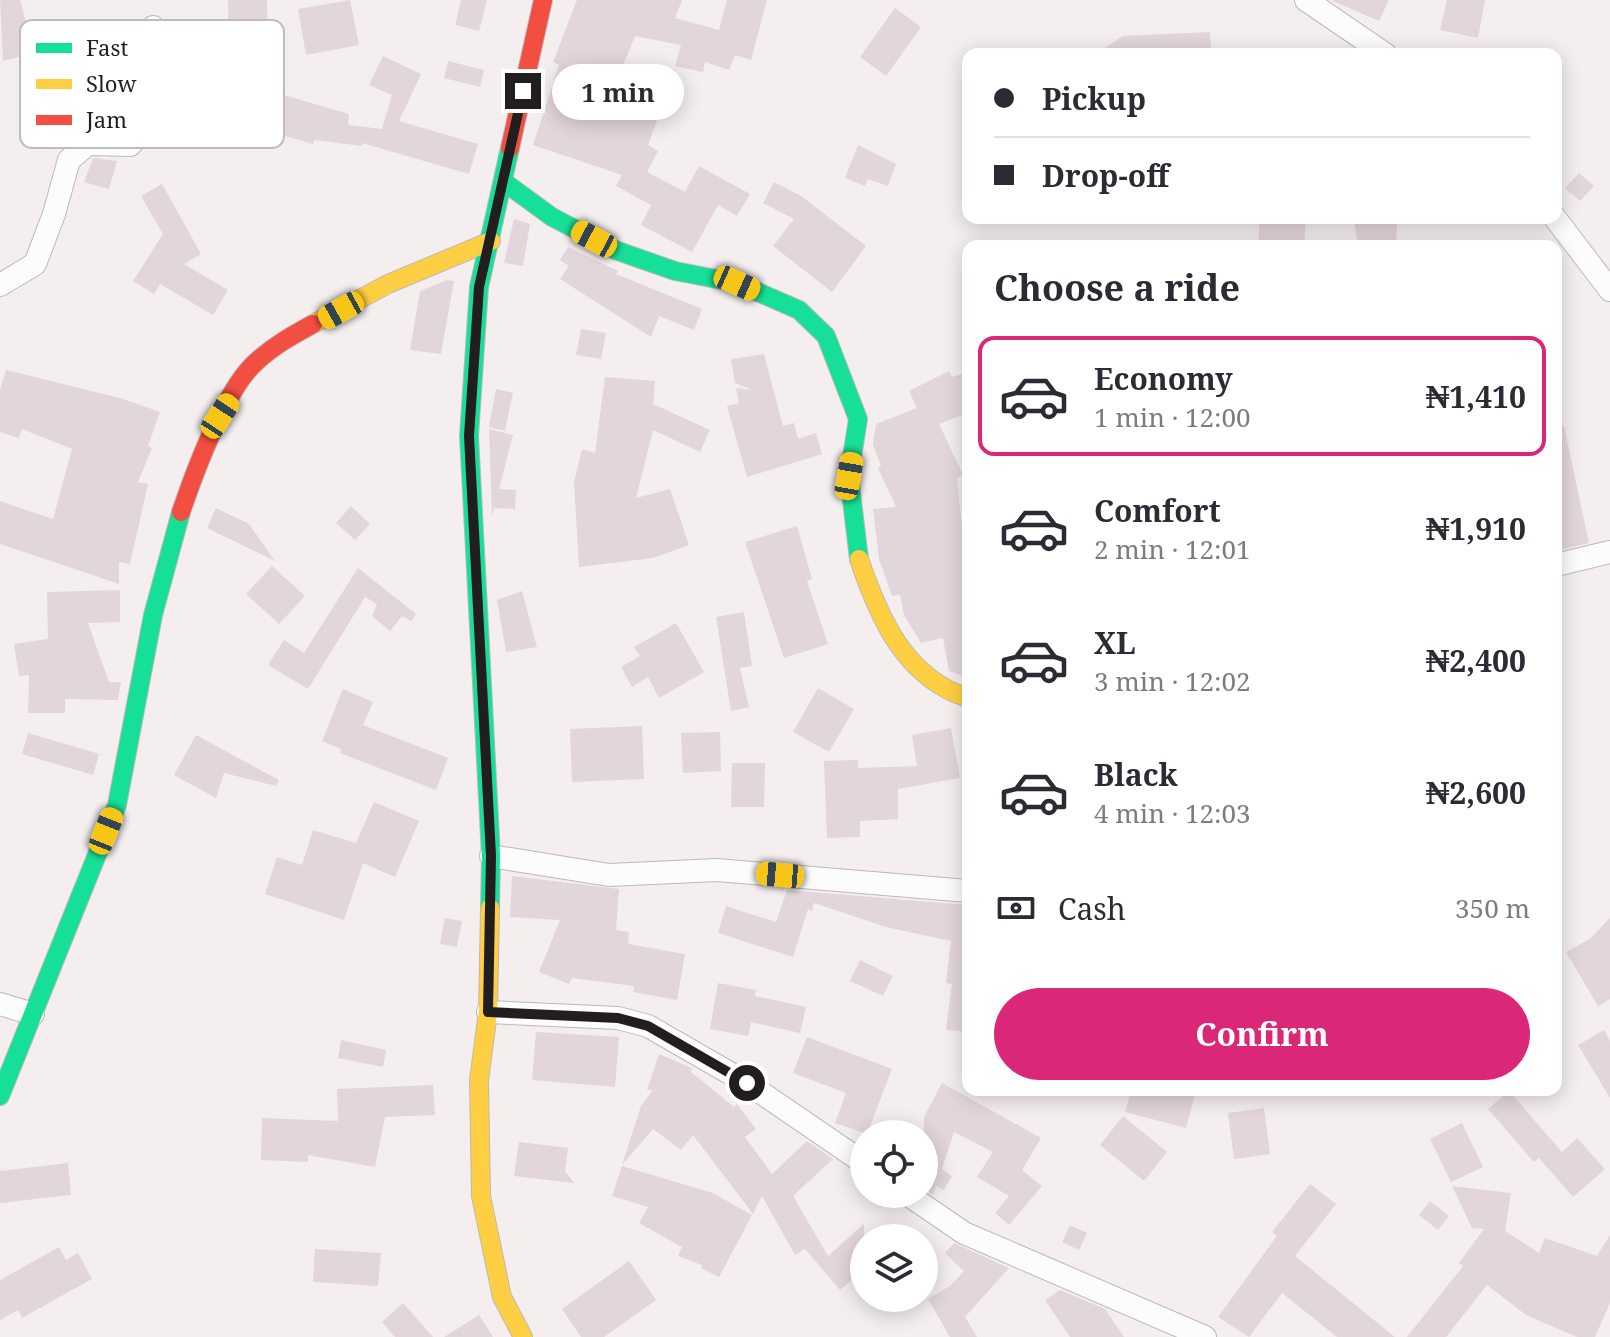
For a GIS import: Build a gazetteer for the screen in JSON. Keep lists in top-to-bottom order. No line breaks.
{"legend":["Fast","Slow","Jam"],"page":{"banner":["Pickup","Drop-off"],"bubble":"1 min","heading":"Choose a ride","list":[{"name":"Economy","note":"1 min · 12:00","value":"₦1,410"},{"name":"Comfort","note":"2 min · 12:01","value":"₦1,910"},{"name":"XL","note":"3 min · 12:02","value":"₦2,400"},{"name":"Black","note":"4 min · 12:03","value":"₦2,600"}],"pay":["Cash","350 m"],"buttons":"Confirm"}}
